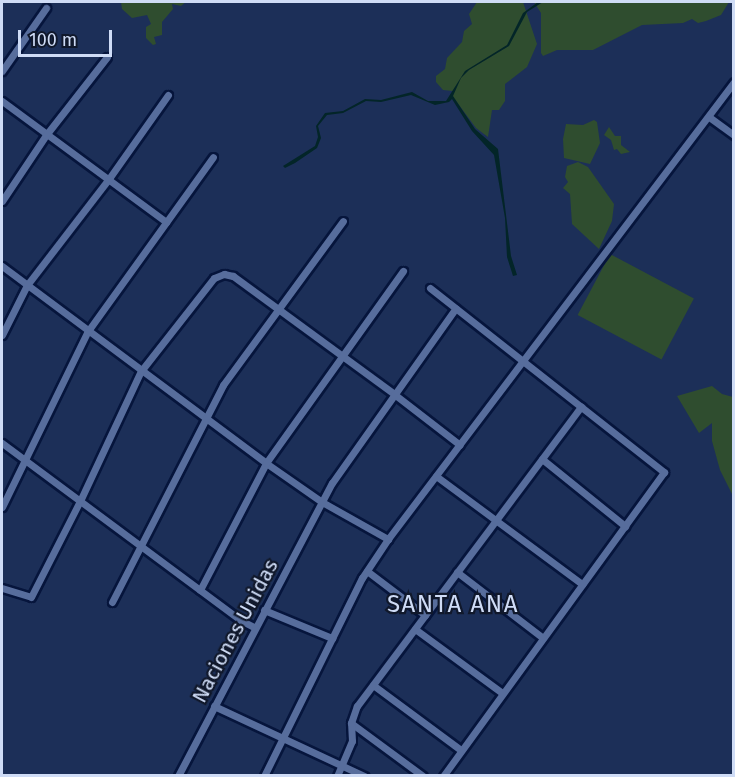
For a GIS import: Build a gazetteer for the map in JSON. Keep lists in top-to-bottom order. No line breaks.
{"streets":{"street":["Naciones Unidas"]},"districts":["SANTA ANA"],"scale_bar":"100 m"}
